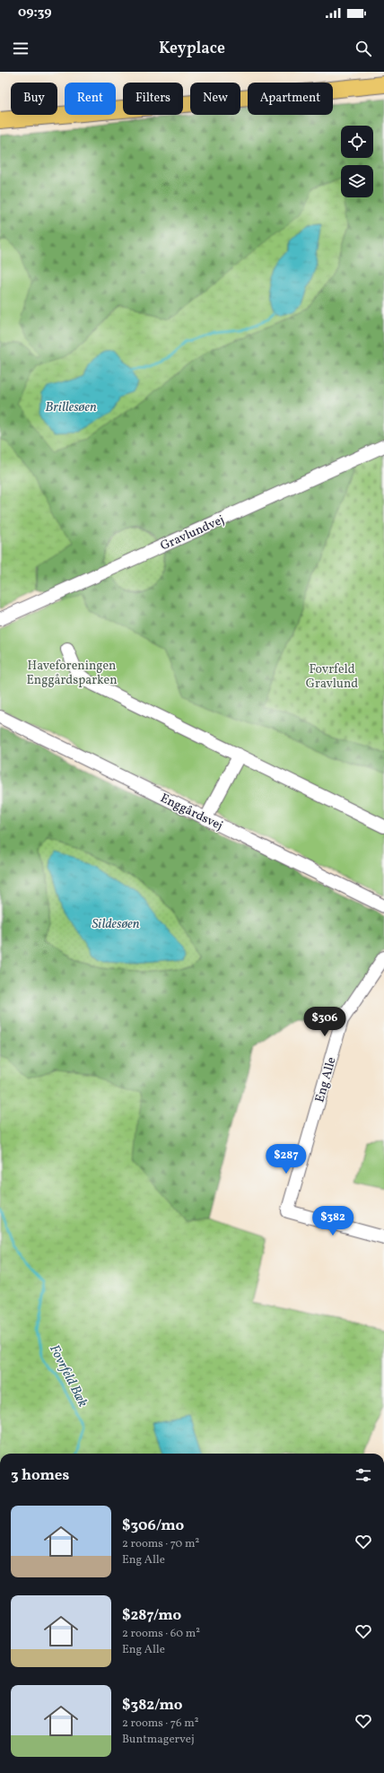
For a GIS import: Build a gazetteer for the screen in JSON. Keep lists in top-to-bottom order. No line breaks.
{"streets":{"street":["Gravlundvej","Enggårdsvej","Eng Alle"]},"water":["Brillesøen","Sildesøen","Fovrfeld Bæk"],"parks":["Haveforeningen Enggårdsparken","Fovrfeld Gravlund"],"page":{"status":"09:39","header":"Keyplace","chip":["Buy","Rent","Filters","New","Apartment"],"price":["$306","$287","$382"],"heading":"3 homes","list":[{"name":"$306/mo","note":"2 rooms · 70 m² · Eng Alle"},{"name":"$287/mo","note":"2 rooms · 60 m² · Eng Alle"},{"name":"$382/mo","note":"2 rooms · 76 m² · Buntmagervej"}]}}
